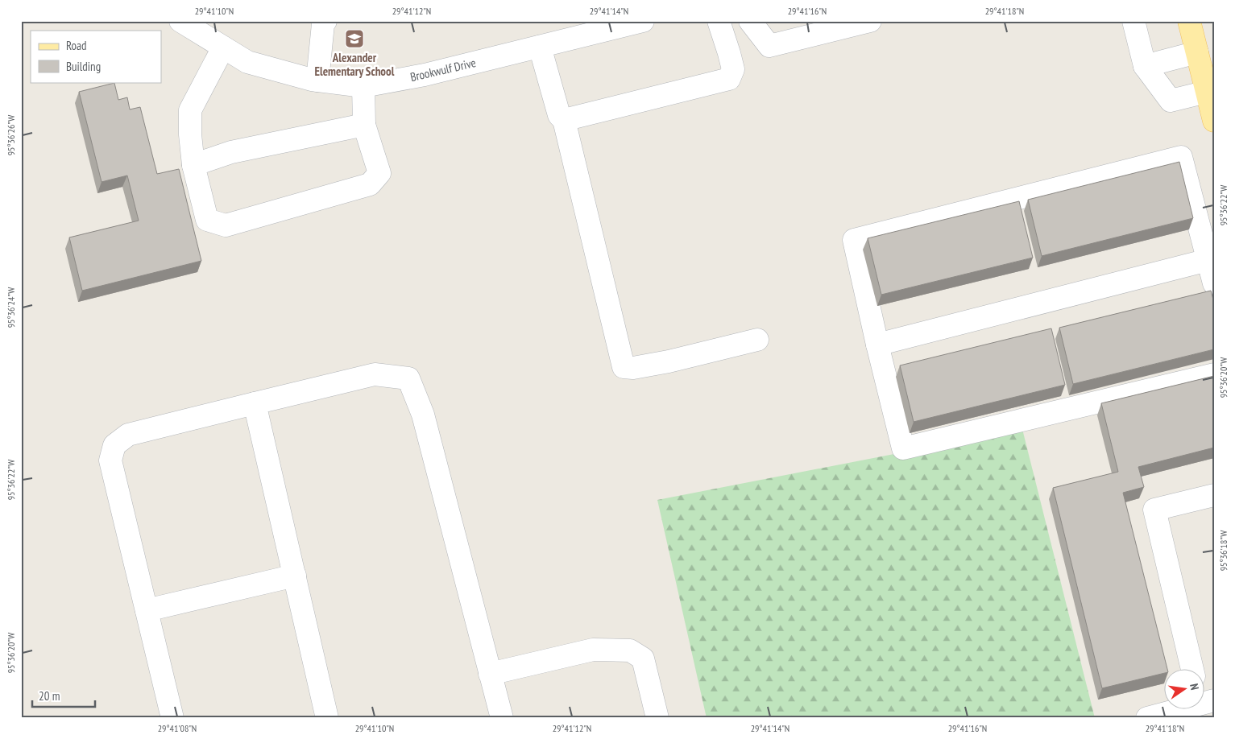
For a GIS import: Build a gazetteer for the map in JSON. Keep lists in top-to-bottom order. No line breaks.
{"streets":{"street":["Brookwulf Drive"]},"places":{"school or university":["Alexander Elementary School"]},"legend":["Road","Building"],"scale_bar":"20 m","north":"right","coordinates":["29°41'10\"N","29°41'12\"N","29°41'14\"N","29°41'16\"N","29°41'18\"N","95°36'26\"W","95°36'22\"W","95°36'24\"W","95°36'20\"W","95°36'18\"W","29°41'08\"N"]}
